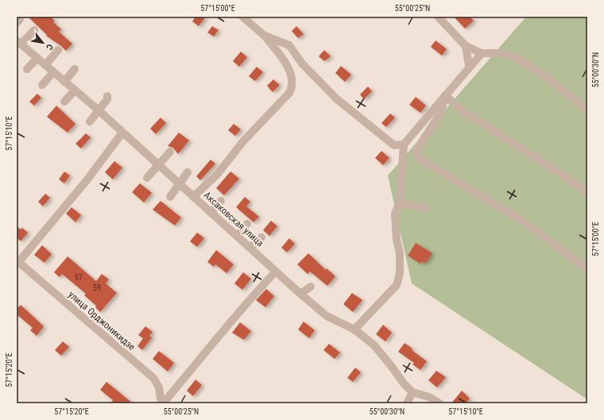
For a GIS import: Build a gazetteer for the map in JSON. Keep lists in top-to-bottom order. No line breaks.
{"streets":{"street":["Аксаковская улица","улица Орджоникидзе"]},"house_numbers":["57","59"],"north":"bottom right","coordinates":["57°15'00\"E","55°00'25\"N","55°00'30\"N","57°15'10\"E","57°15'20\"E"]}
